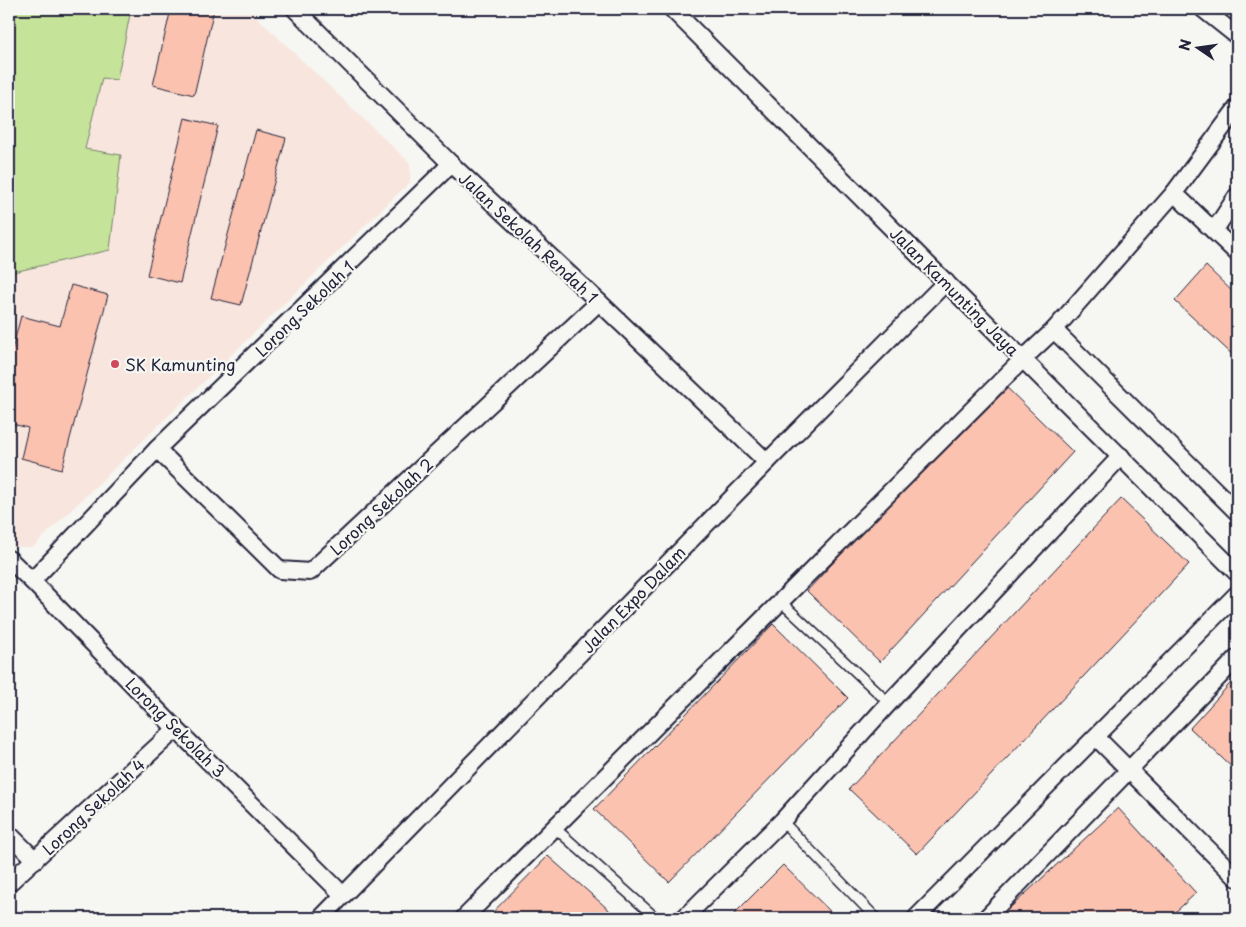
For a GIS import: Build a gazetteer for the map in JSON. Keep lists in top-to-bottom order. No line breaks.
{"streets":{"street":["Jalan Sekolah Rendah 1","Jalan Kamunting Jaya","Lorong Sekolah 1","Lorong Sekolah 2","Jalan Expo Dalam","Lorong Sekolah 3","Lorong Sekolah 4"]},"crossings":[["Jalan Sekolah Rendah 1","Lorong Sekolah 1"],["Jalan Sekolah Rendah 1","Lorong Sekolah 2"],["Jalan Sekolah Rendah 1","Jalan Expo Dalam"],["Jalan Kamunting Jaya","Jalan Expo Dalam"],["Lorong Sekolah 1","Lorong Sekolah 2"],["Lorong Sekolah 1","Lorong Sekolah 3"],["Jalan Expo Dalam","Lorong Sekolah 3"],["Lorong Sekolah 3","Lorong Sekolah 4"]],"places":["SK Kamunting"],"north":"left"}
